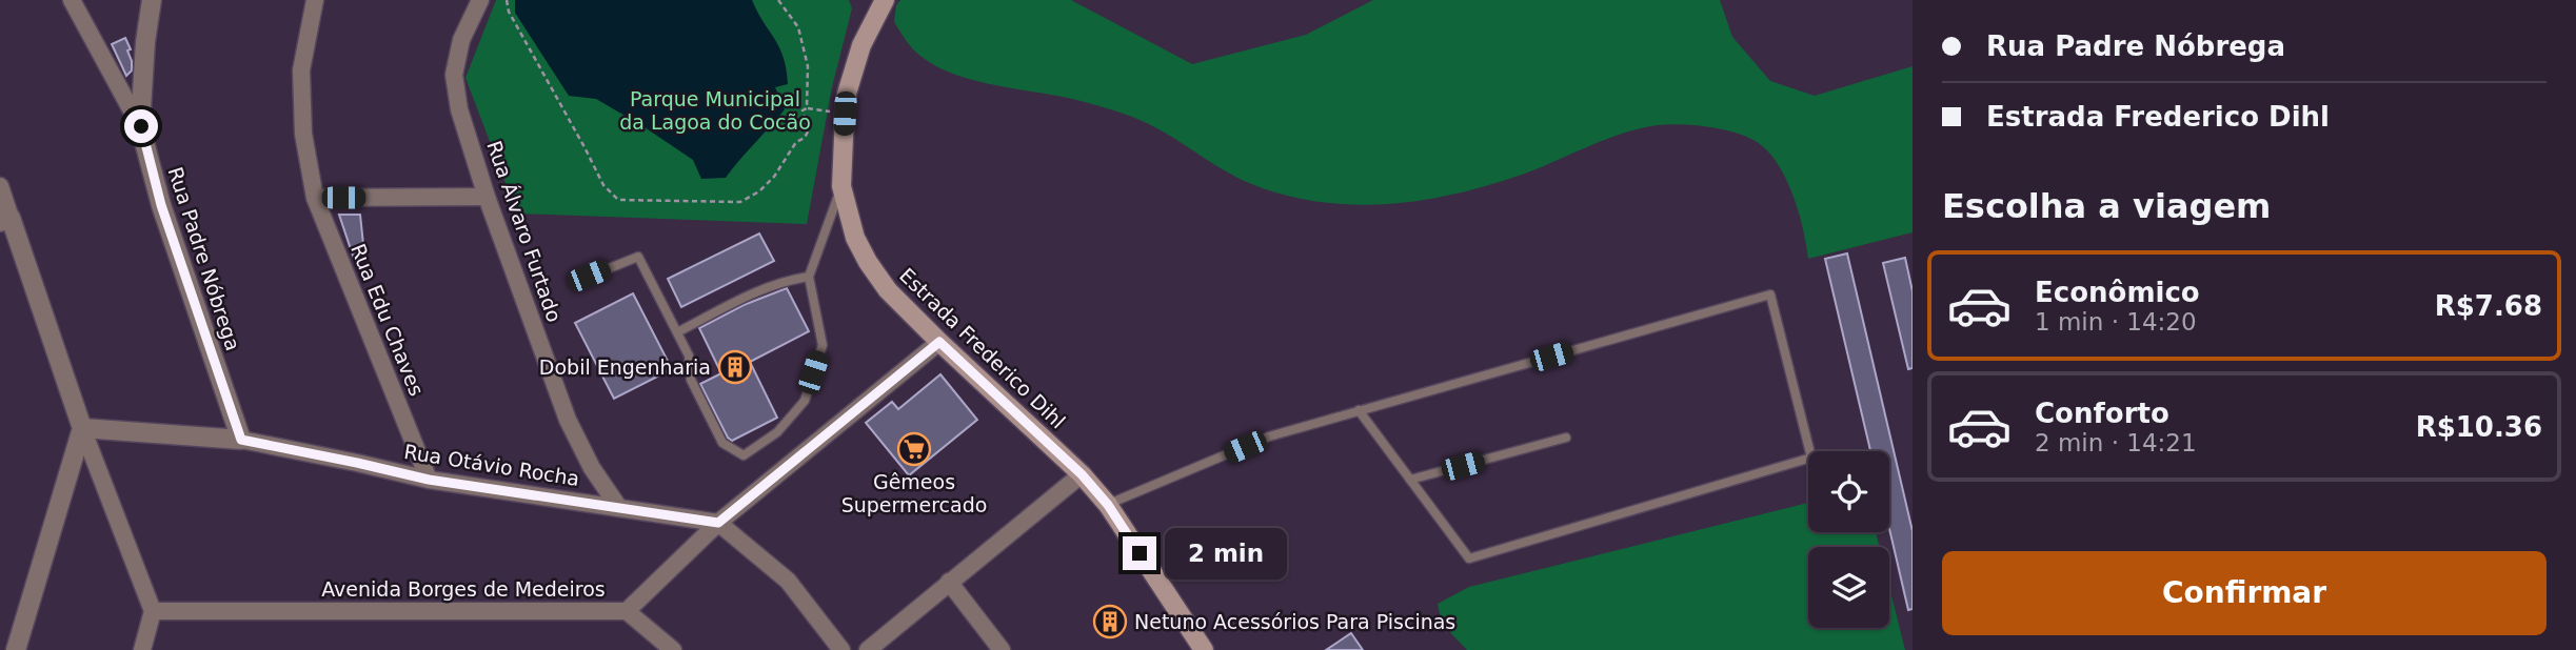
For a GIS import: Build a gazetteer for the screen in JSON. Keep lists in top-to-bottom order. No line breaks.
{"streets":{"main road":["Estrada Frederico Dihl"],"street":["Rua Álvaro Furtado","Rua Padre Nóbrega","Rua Edu Chaves","Rua Otávio Rocha","Avenida Borges de Medeiros"]},"crossings":[["Rua Álvaro Furtado","Rua Otávio Rocha"],["Rua Padre Nóbrega","Rua Otávio Rocha"],["Rua Edu Chaves","Rua Otávio Rocha"],["Estrada Frederico Dihl","Avenida Borges de Medeiros"],["Rua Otávio Rocha","Avenida Borges de Medeiros"]],"parks":["Parque Municipal da Lagoa do Cocão"],"places":{"building":["Dobil Engenharia","Netuno Acessórios Para Piscinas"],"supermarket":["Gêmeos Supermercado"]},"page":{"banner":["Rua Padre Nóbrega","Estrada Frederico Dihl"],"heading":"Escolha a viagem","list":[{"name":"Econômico","note":"1 min · 14:20","value":"R$7.68"},{"name":"Conforto","note":"2 min · 14:21","value":"R$10.36"}],"bubble":"2 min","buttons":"Confirmar"}}
